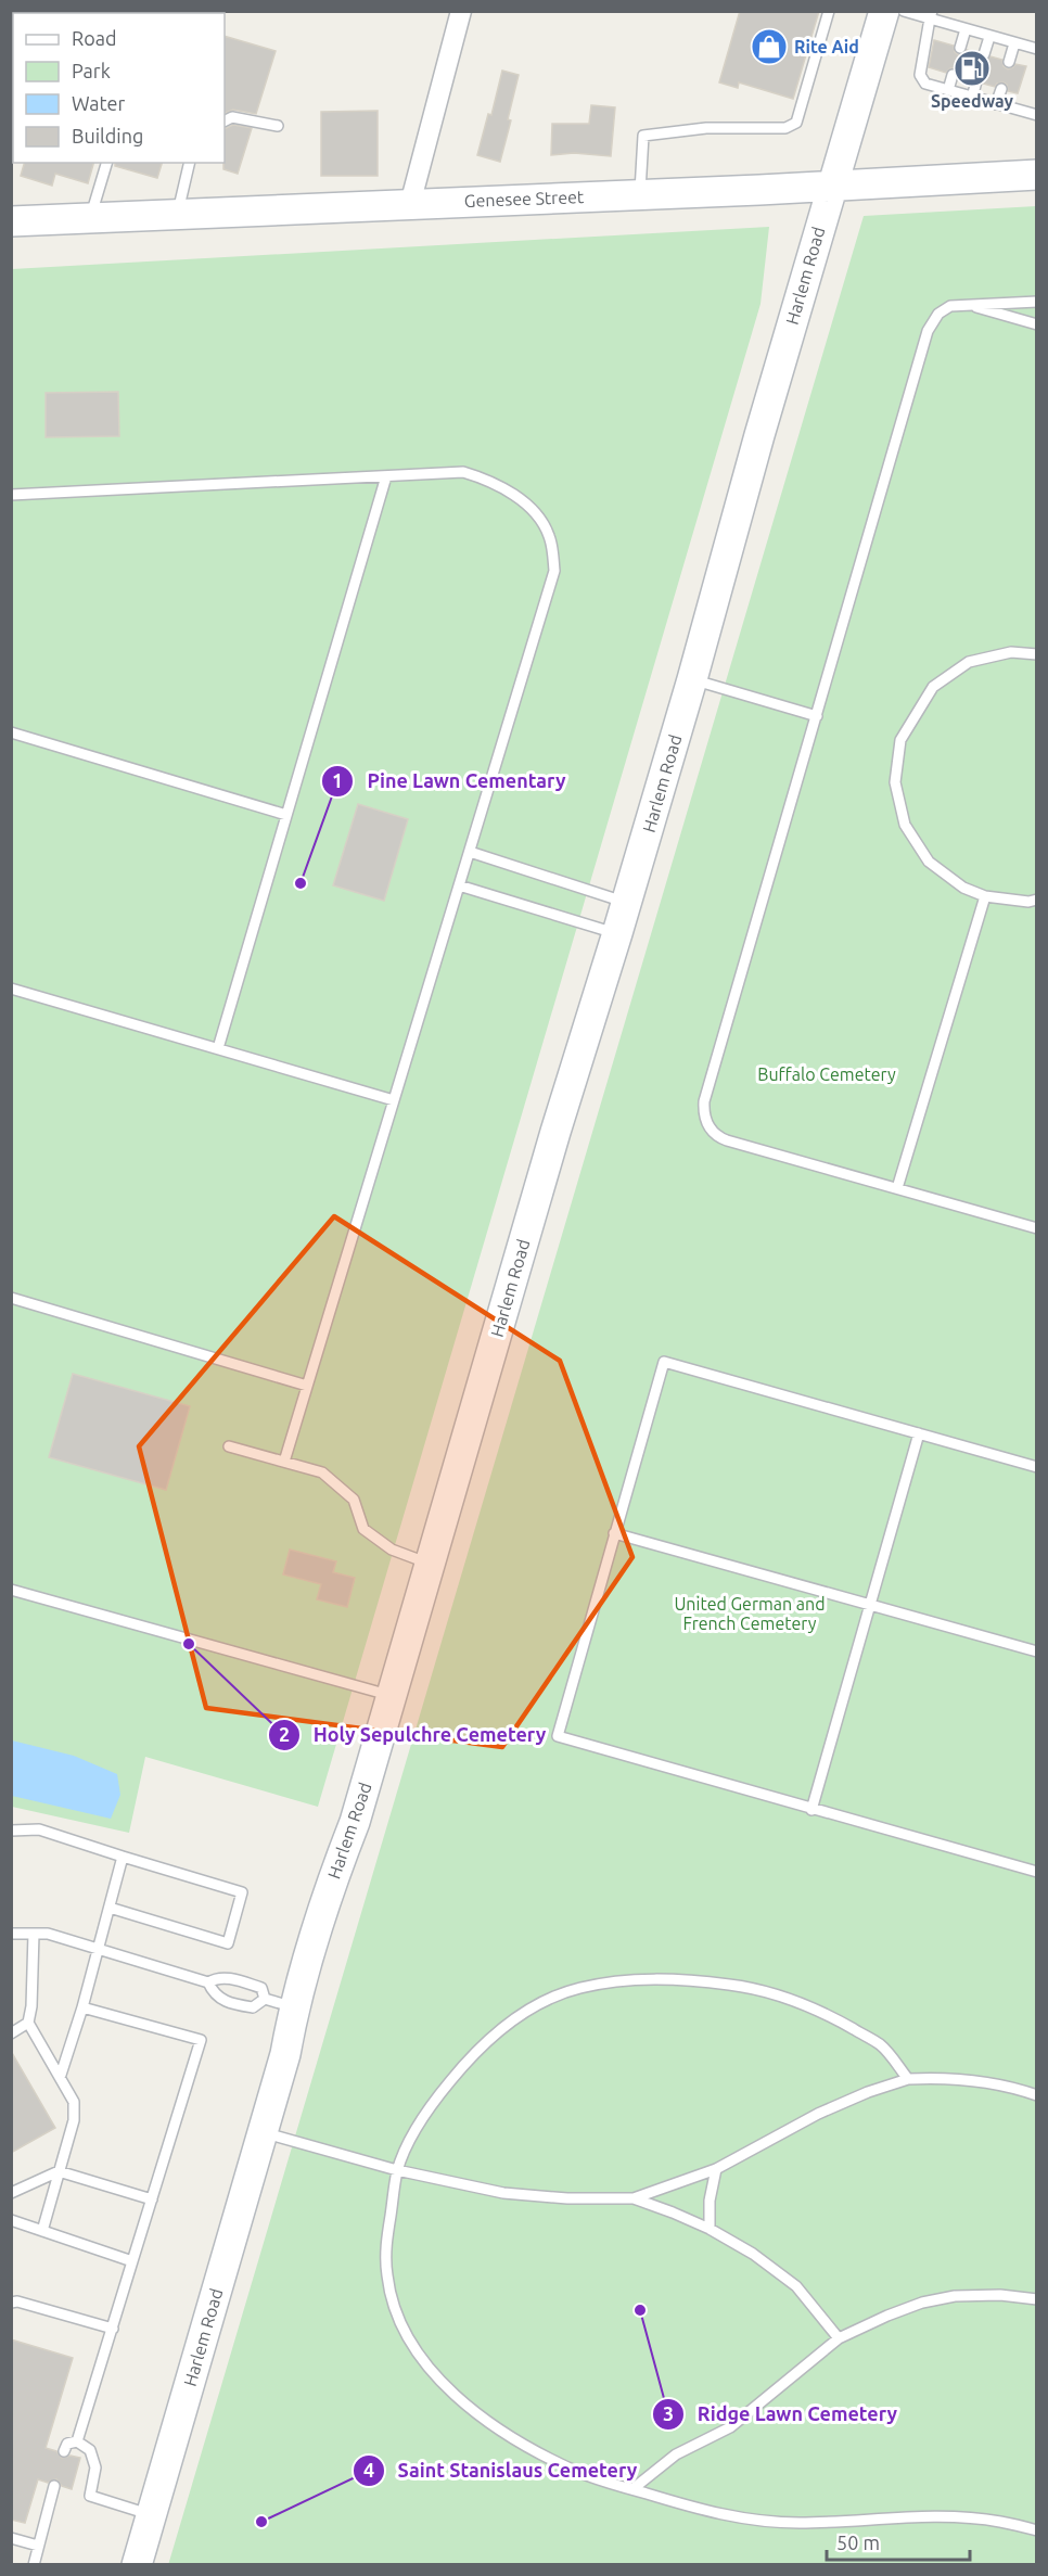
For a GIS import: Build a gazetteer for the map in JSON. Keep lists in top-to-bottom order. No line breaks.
{"streets":{"main road":["Genesee Street","Harlem Road"]},"crossings":[["Genesee Street","Harlem Road"]],"parks":["Buffalo Cemetery","United German and French Cemetery"],"places":{"shop":["Rite Aid"],"fuel station":["Speedway"],"other":["Pine Lawn Cementary","Holy Sepulchre Cemetery","Ridge Lawn Cemetery","Saint Stanislaus Cemetery"]},"legend":["Road","Park","Water","Building"],"scale_bar":"50 m"}
